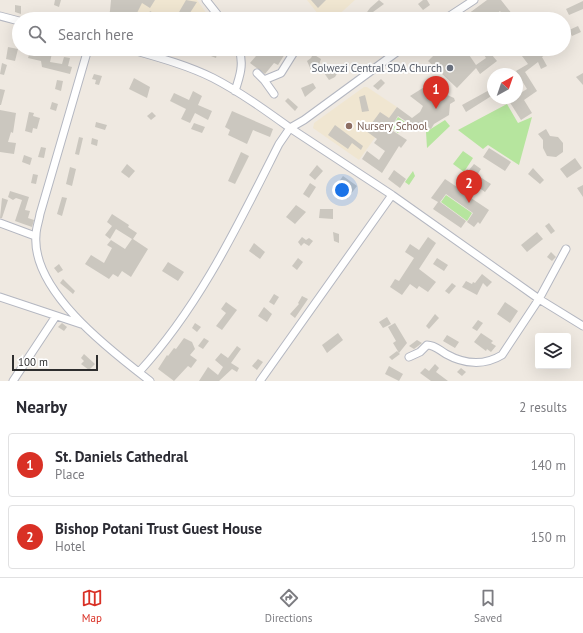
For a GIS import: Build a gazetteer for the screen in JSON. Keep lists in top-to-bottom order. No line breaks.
{"places":["Solwezi Central SDA Church","Nursery School"],"scale_bar":"100 m","north":"top right","page":{"search":"Search here","pins":["1","2"],"scale":"100 m","heading":["Nearby","2 results"],"list":[{"mark":"1","name":"St. Daniels Cathedral","note":"Place","value":"140 m"},{"mark":"2","name":"Bishop Potani Trust Guest House","note":"Hotel","value":"150 m"}],"nav":["Map","Directions","Saved"]}}
